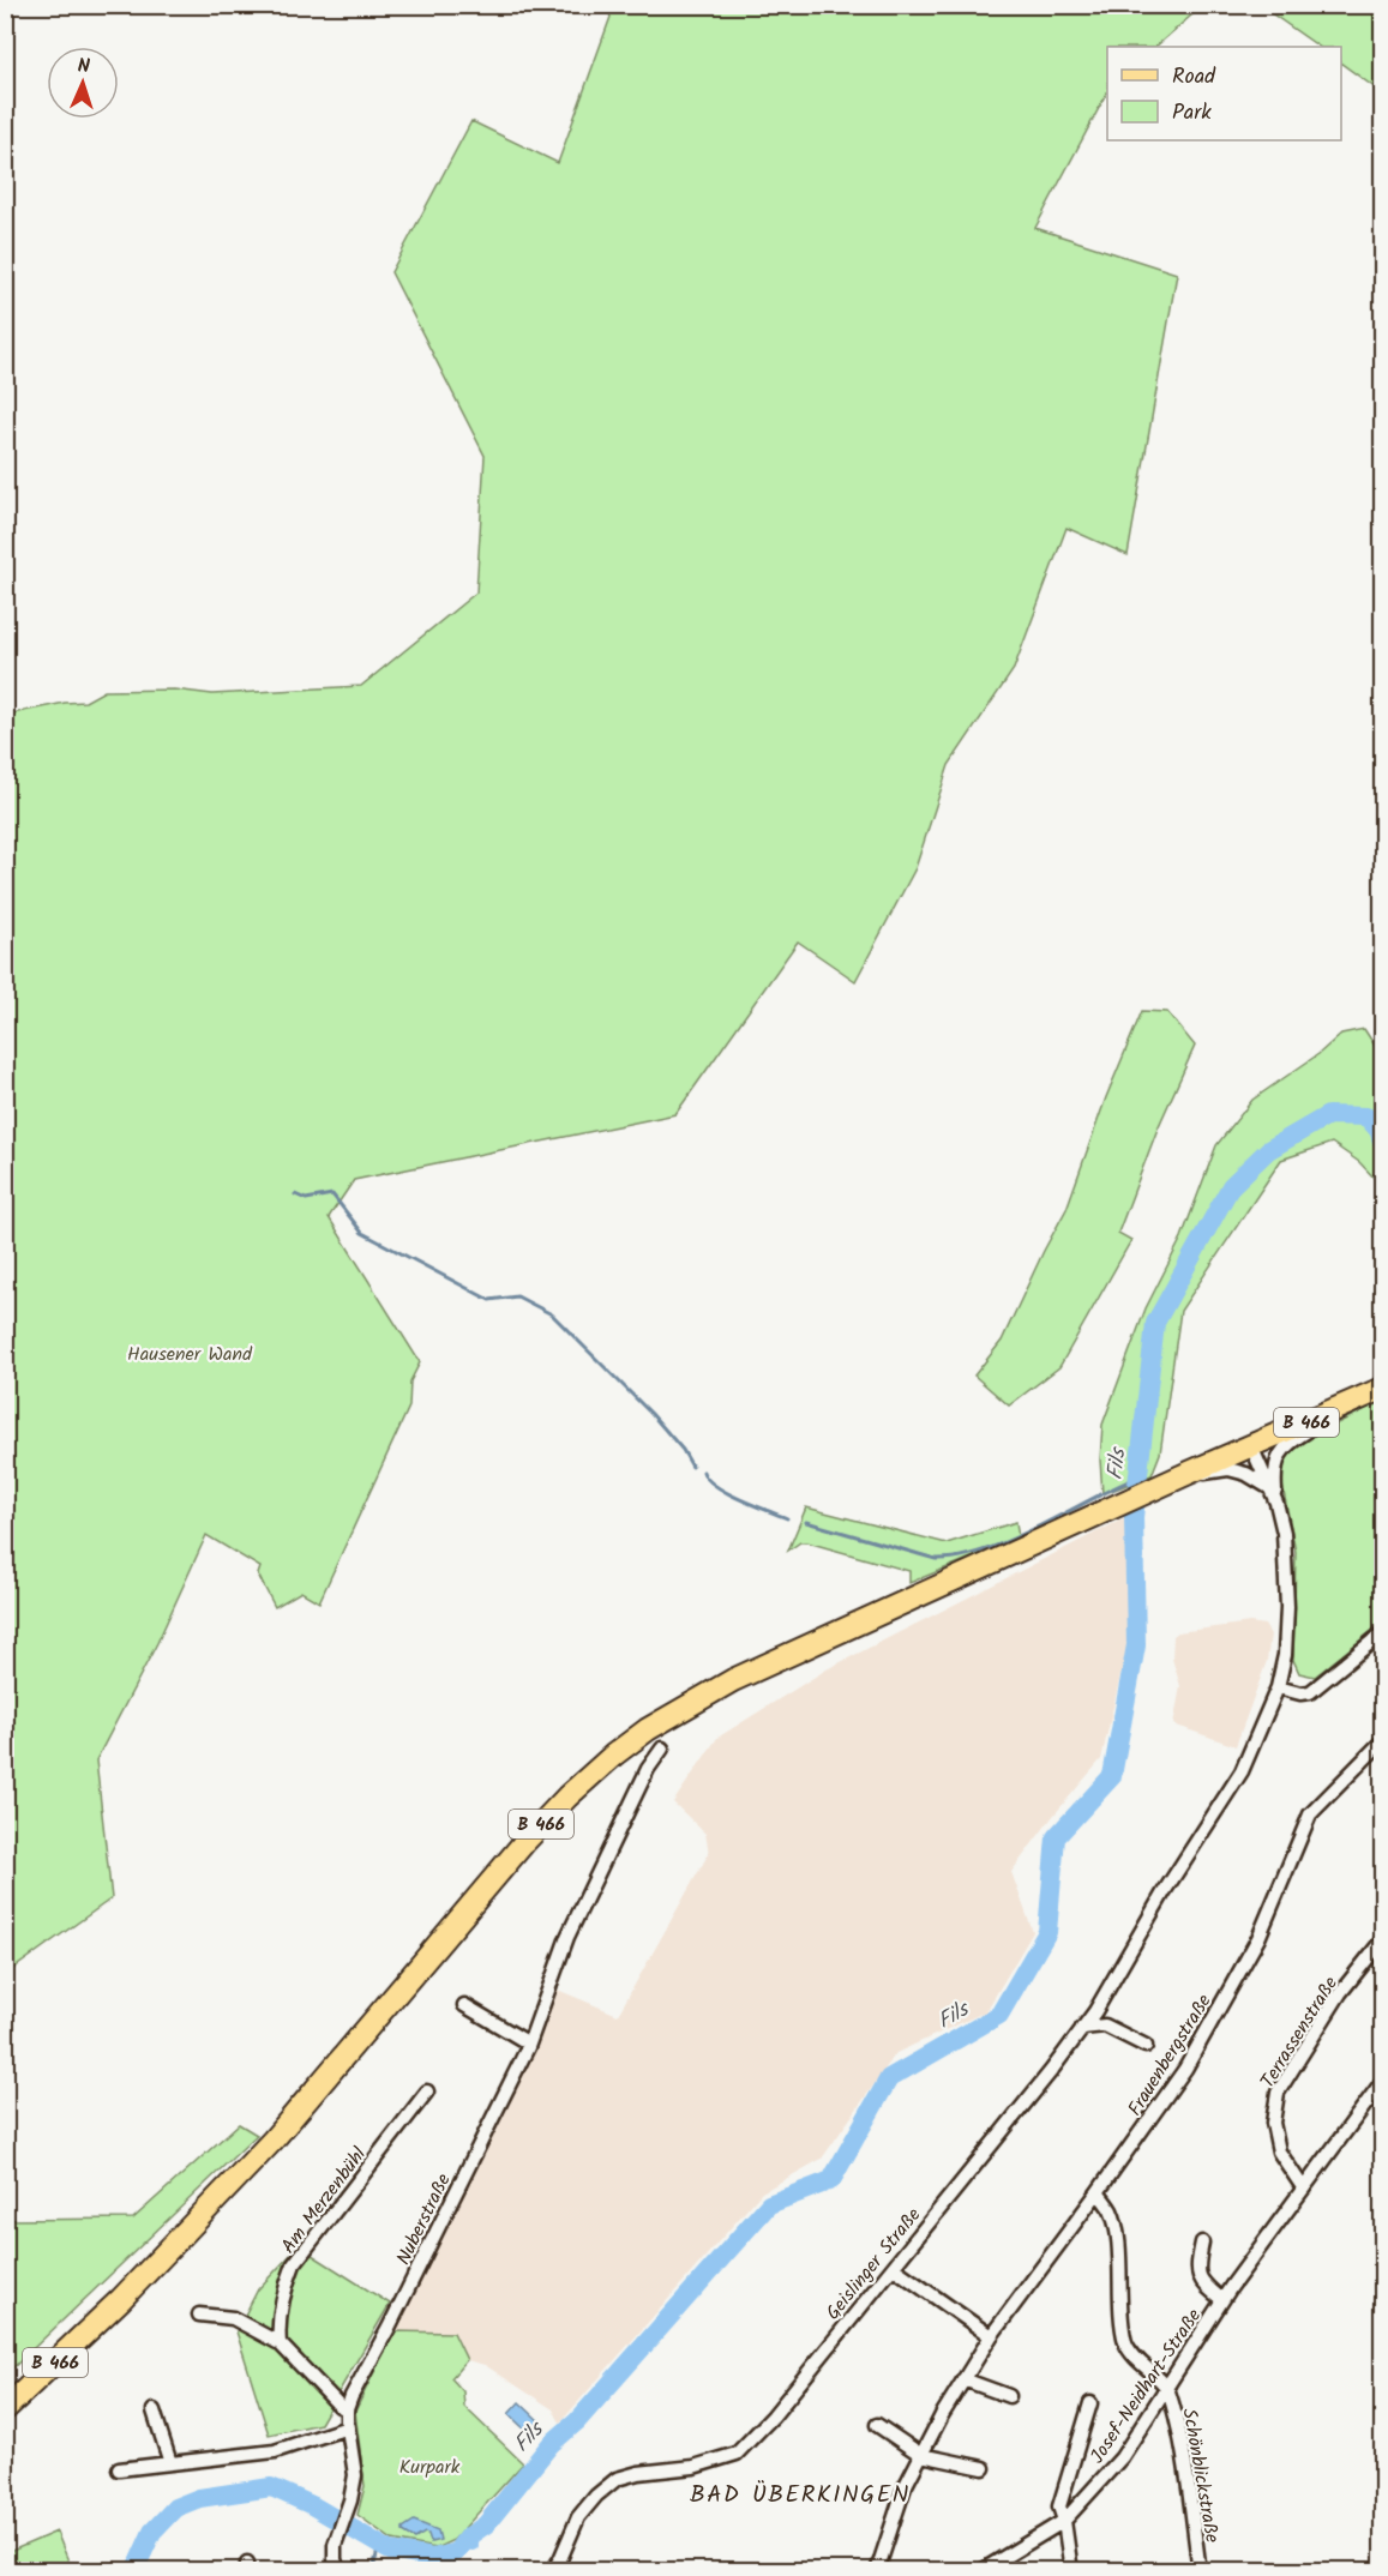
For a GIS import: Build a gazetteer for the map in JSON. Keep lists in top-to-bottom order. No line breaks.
{"streets":{"main road":["B 466"],"street":["Terrassenstraße","Frauenbergstraße","Am Merzenbühl","Nuberstraße","Geislinger Straße","Josef-Neidhart-Straße","Schönblickstraße"]},"crossings":[["B 466","Geislinger Straße"],["Terrassenstraße","Josef-Neidhart-Straße"],["Frauenbergstraße","Schönblickstraße"],["Josef-Neidhart-Straße","Schönblickstraße"]],"districts":["BAD ÜBERKINGEN"],"water":["Fils"],"parks":["Hausener Wand","Kurpark"],"legend":["Road","Park"],"north":"top"}
